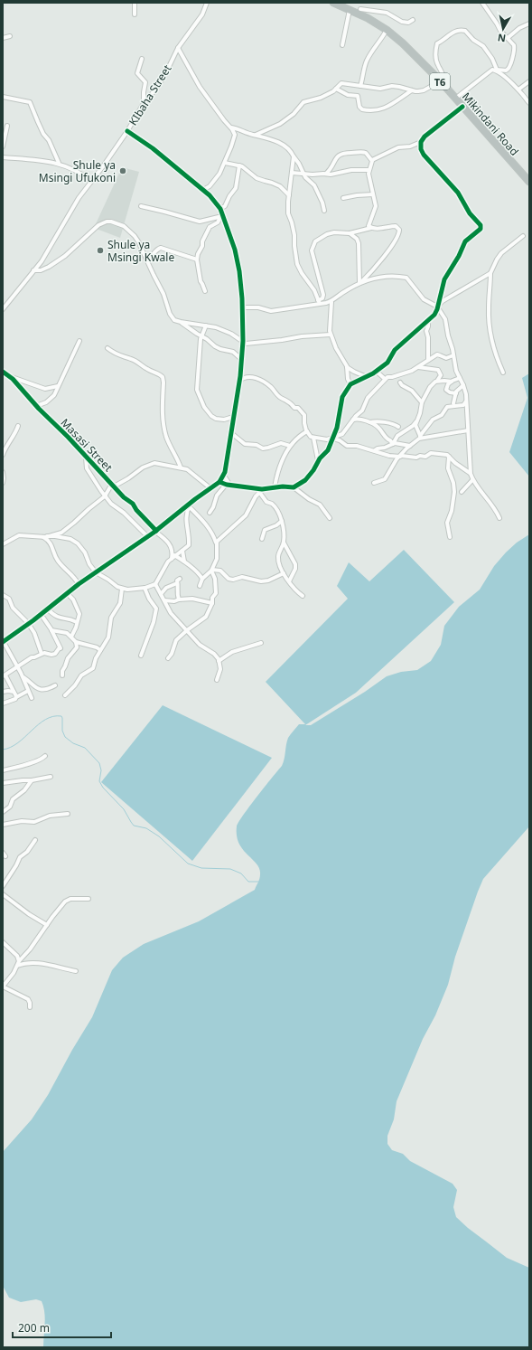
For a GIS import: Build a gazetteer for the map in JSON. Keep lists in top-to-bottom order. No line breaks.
{"streets":{"highway":["T6","Mikindani Road"],"street":["KIbaha Street","Masasi Street"]},"places":["Shule ya Msingi Ufukoni","Shule ya Msingi Kwale"],"scale_bar":"200 m","north":"bottom"}
